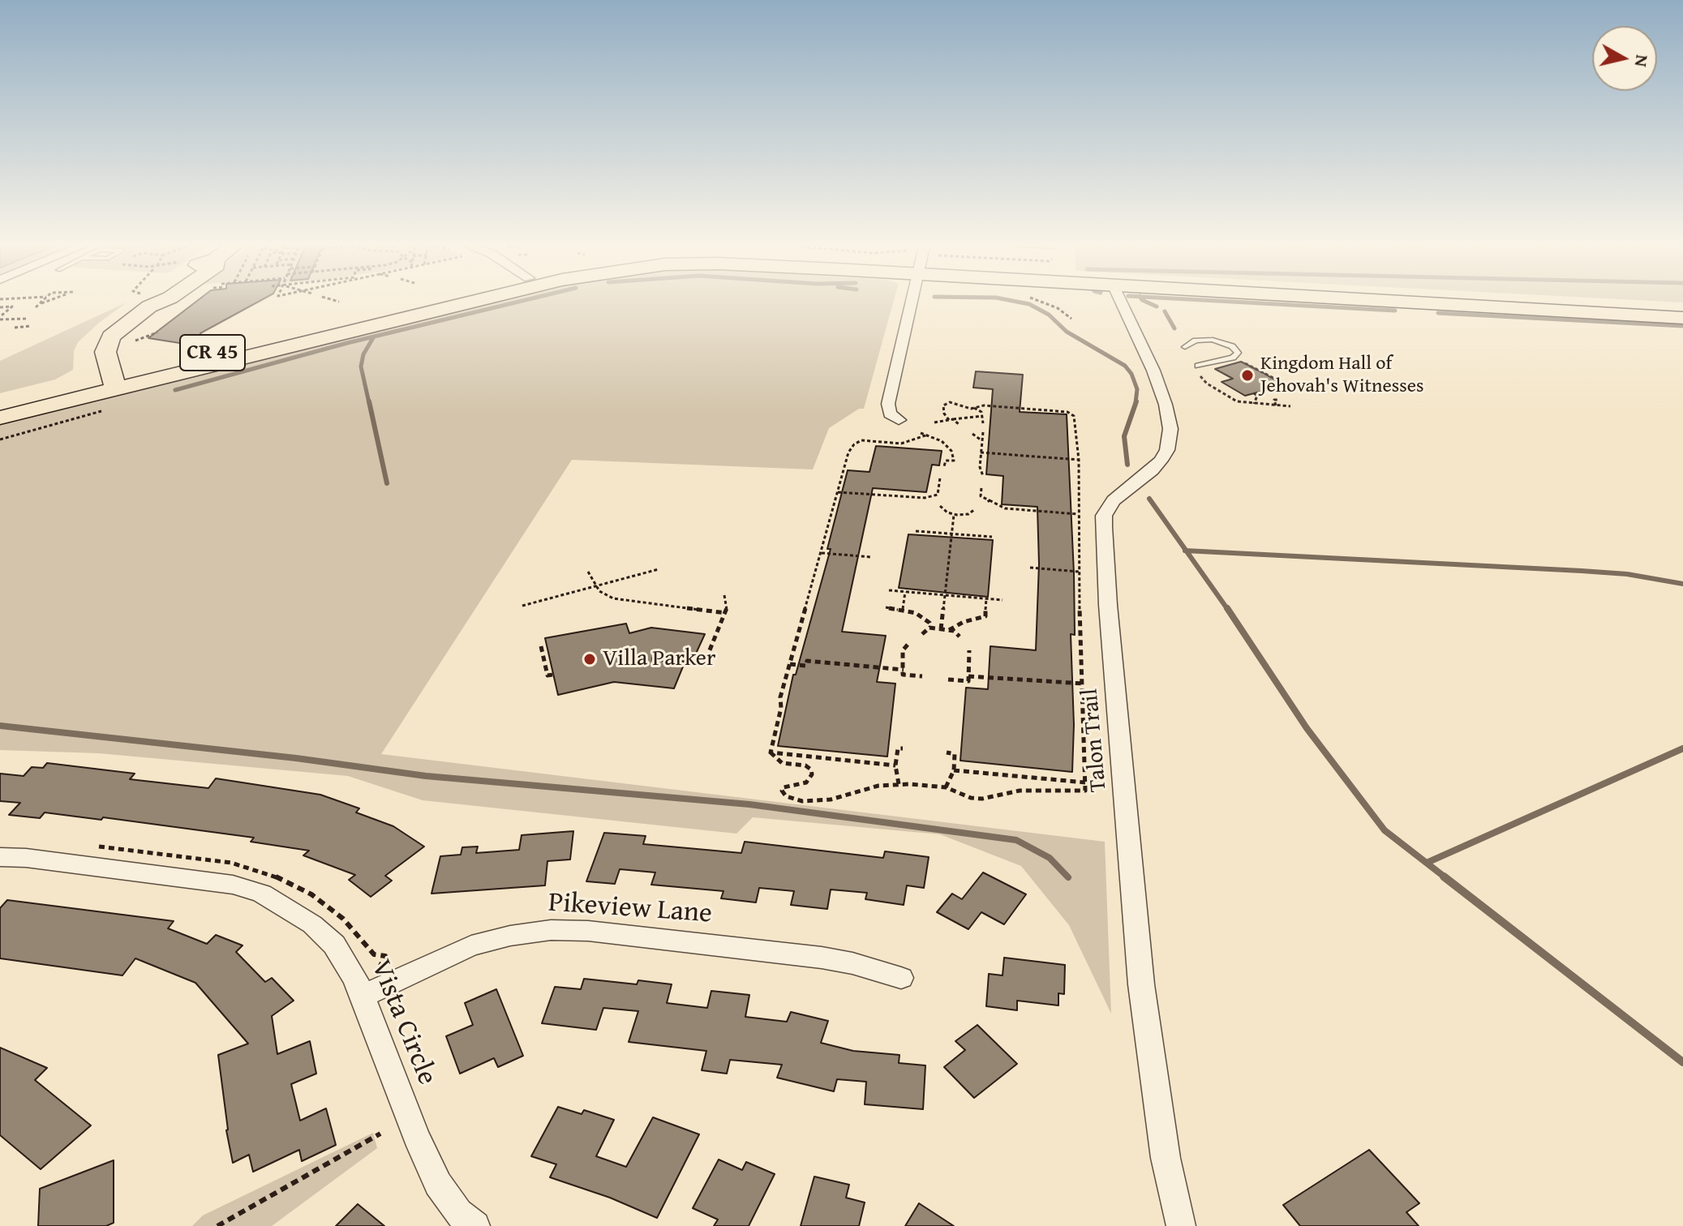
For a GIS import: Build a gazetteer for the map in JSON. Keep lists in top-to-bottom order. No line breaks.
{"streets":{"main road":["CR 45"],"street":["Talon Trail","Pikeview Lane","Vista Circle"]},"crossings":[["Pikeview Lane","Vista Circle"]],"places":["Kingdom Hall of Jehovah's Witnesses","Villa Parker"],"north":"right"}
